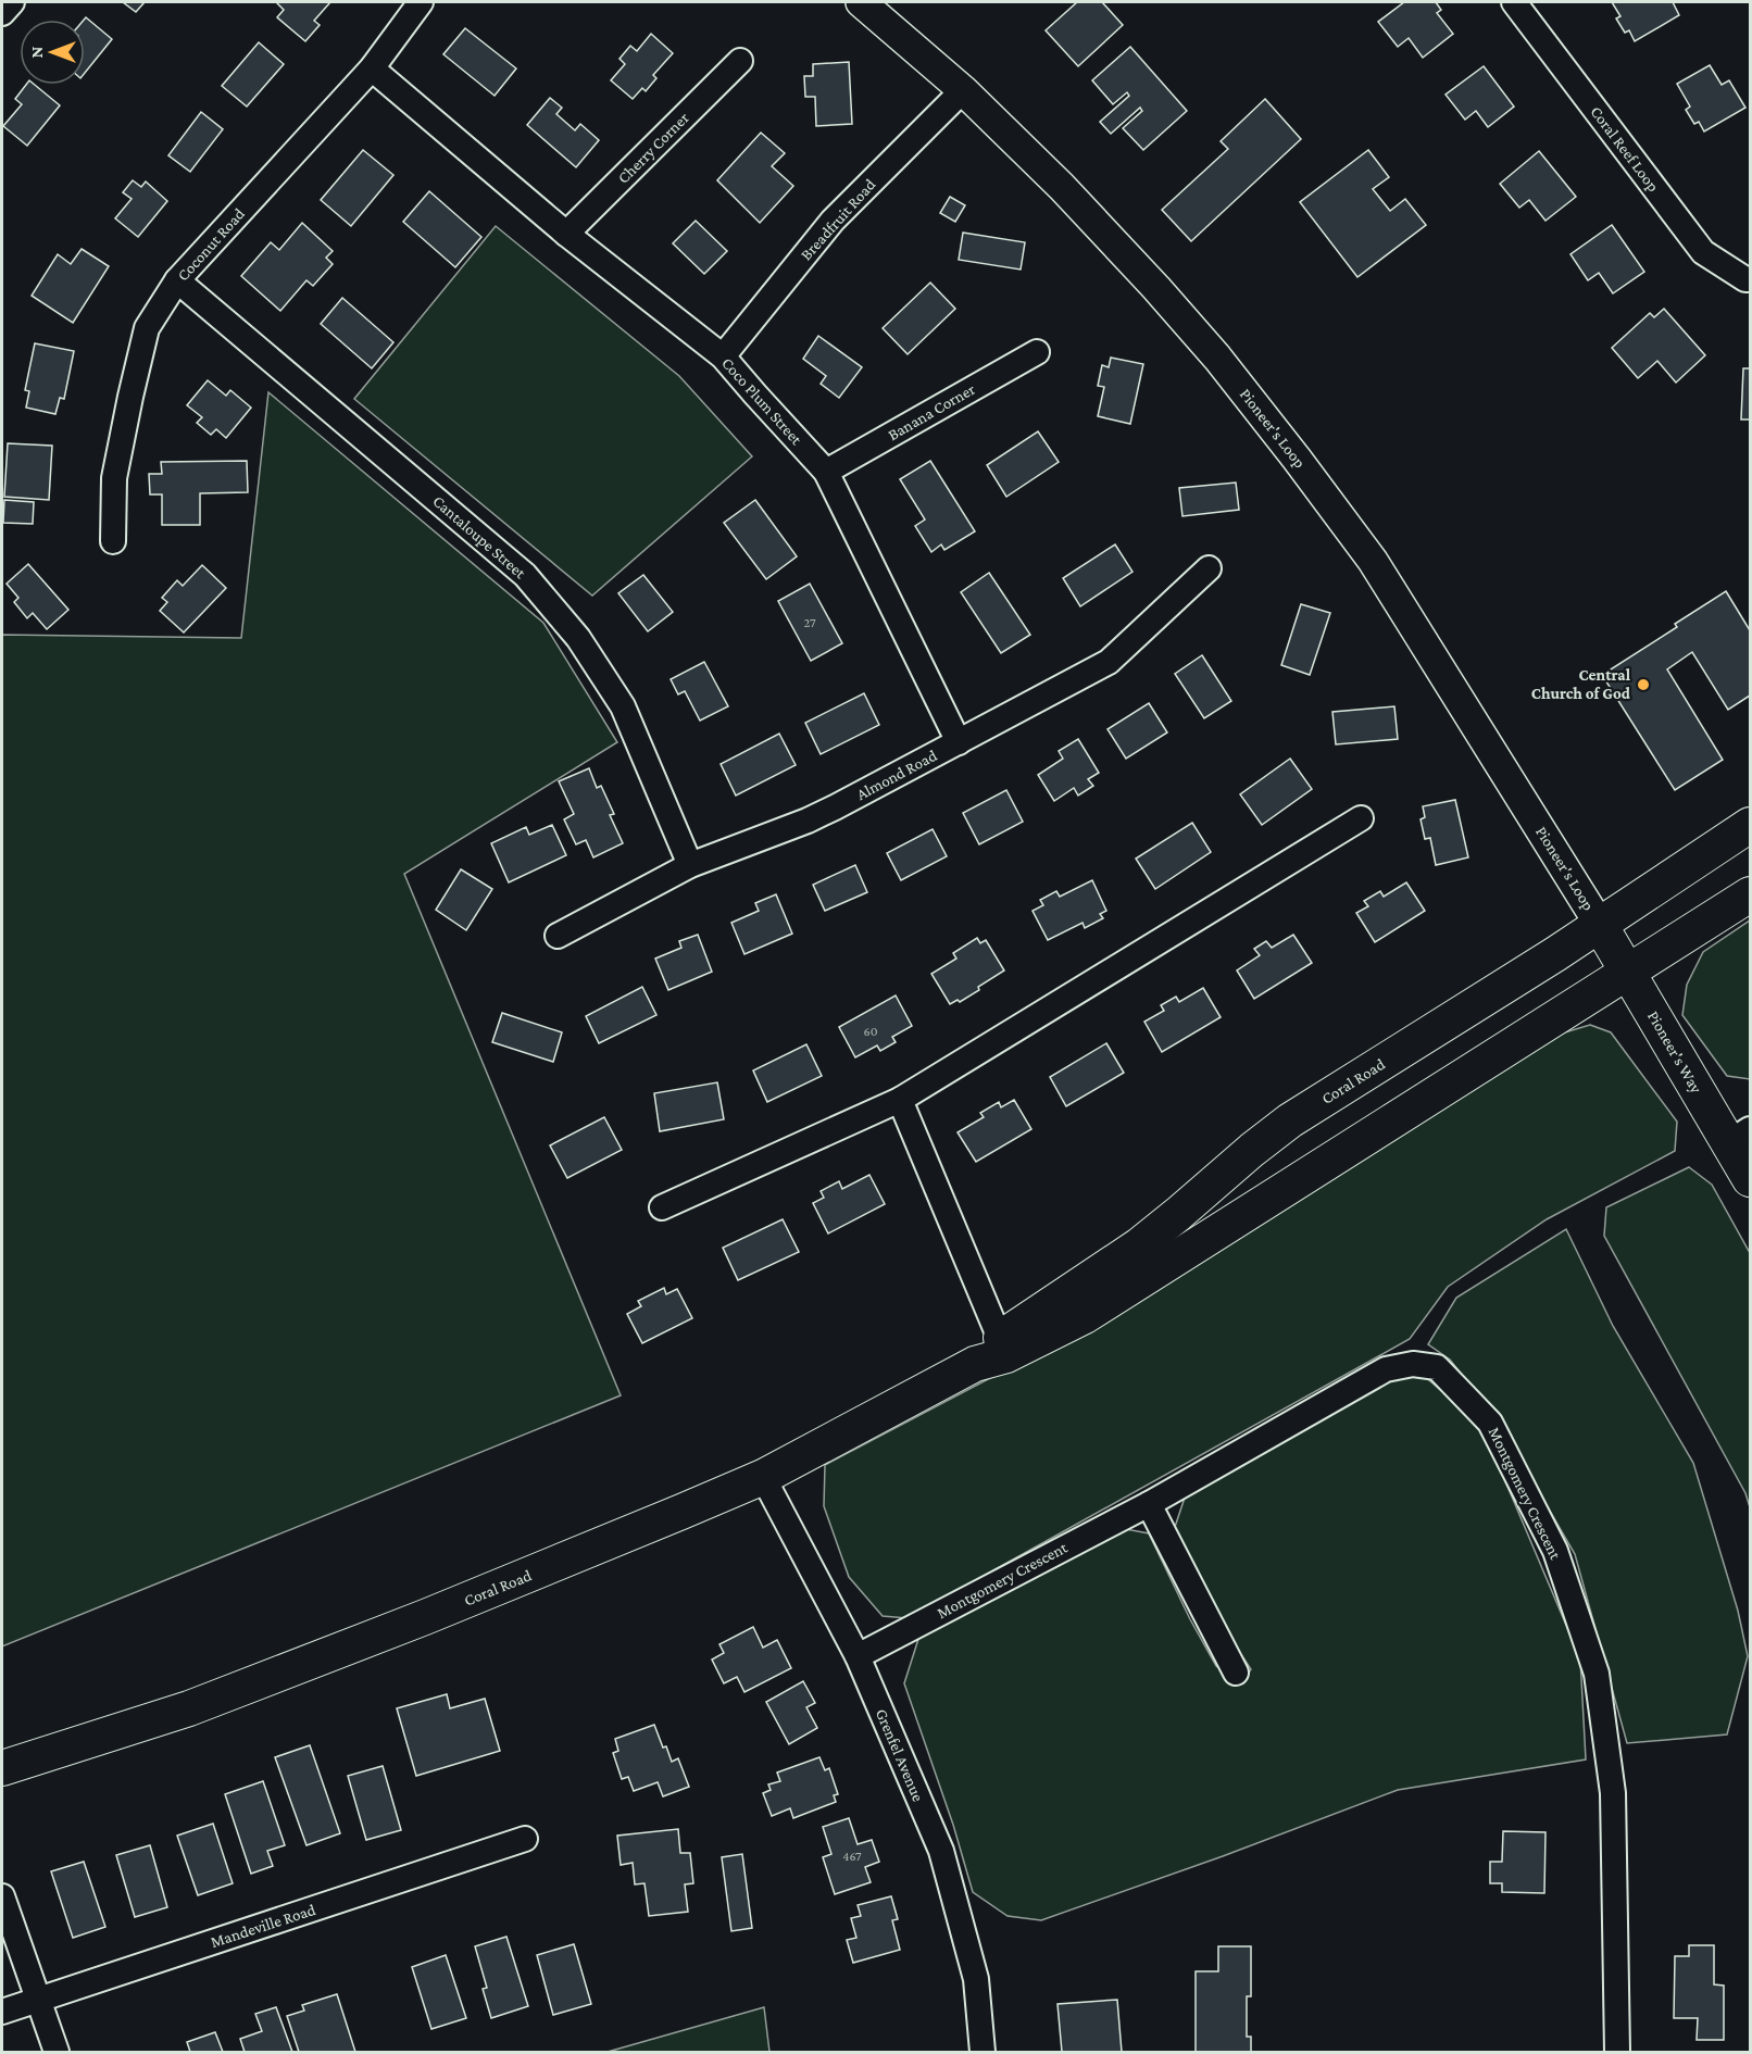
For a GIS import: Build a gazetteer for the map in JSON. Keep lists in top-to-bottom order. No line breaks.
{"streets":{"main road":["Pioneer's Way","Coral Road"],"street":["Cherry Corner","Coral Reef Loop","Breadfruit Road","Coconut Road","Coco Plum Street","Banana Corner","Pioneer's Loop","Cantaloupe Street","Almond Road","Montgomery Crescent","Grenfel Avenue","Mandeville Road"]},"crossings":[["Cherry Corner","Coco Plum Street"],["Breadfruit Road","Coco Plum Street"],["Breadfruit Road","Pioneer's Loop"],["Coconut Road","Coco Plum Street"],["Coconut Road","Cantaloupe Street"],["Coco Plum Street","Banana Corner"],["Coco Plum Street","Almond Road"],["Pioneer's Loop","Pioneer's Way"],["Pioneer's Loop","Coral Road"],["Cantaloupe Street","Almond Road"],["Pioneer's Way","Coral Road"],["Coral Road","Grenfel Avenue"],["Montgomery Crescent","Grenfel Avenue"]],"places":["Central Church of God"],"house_numbers":["27","60","467"],"north":"left"}
